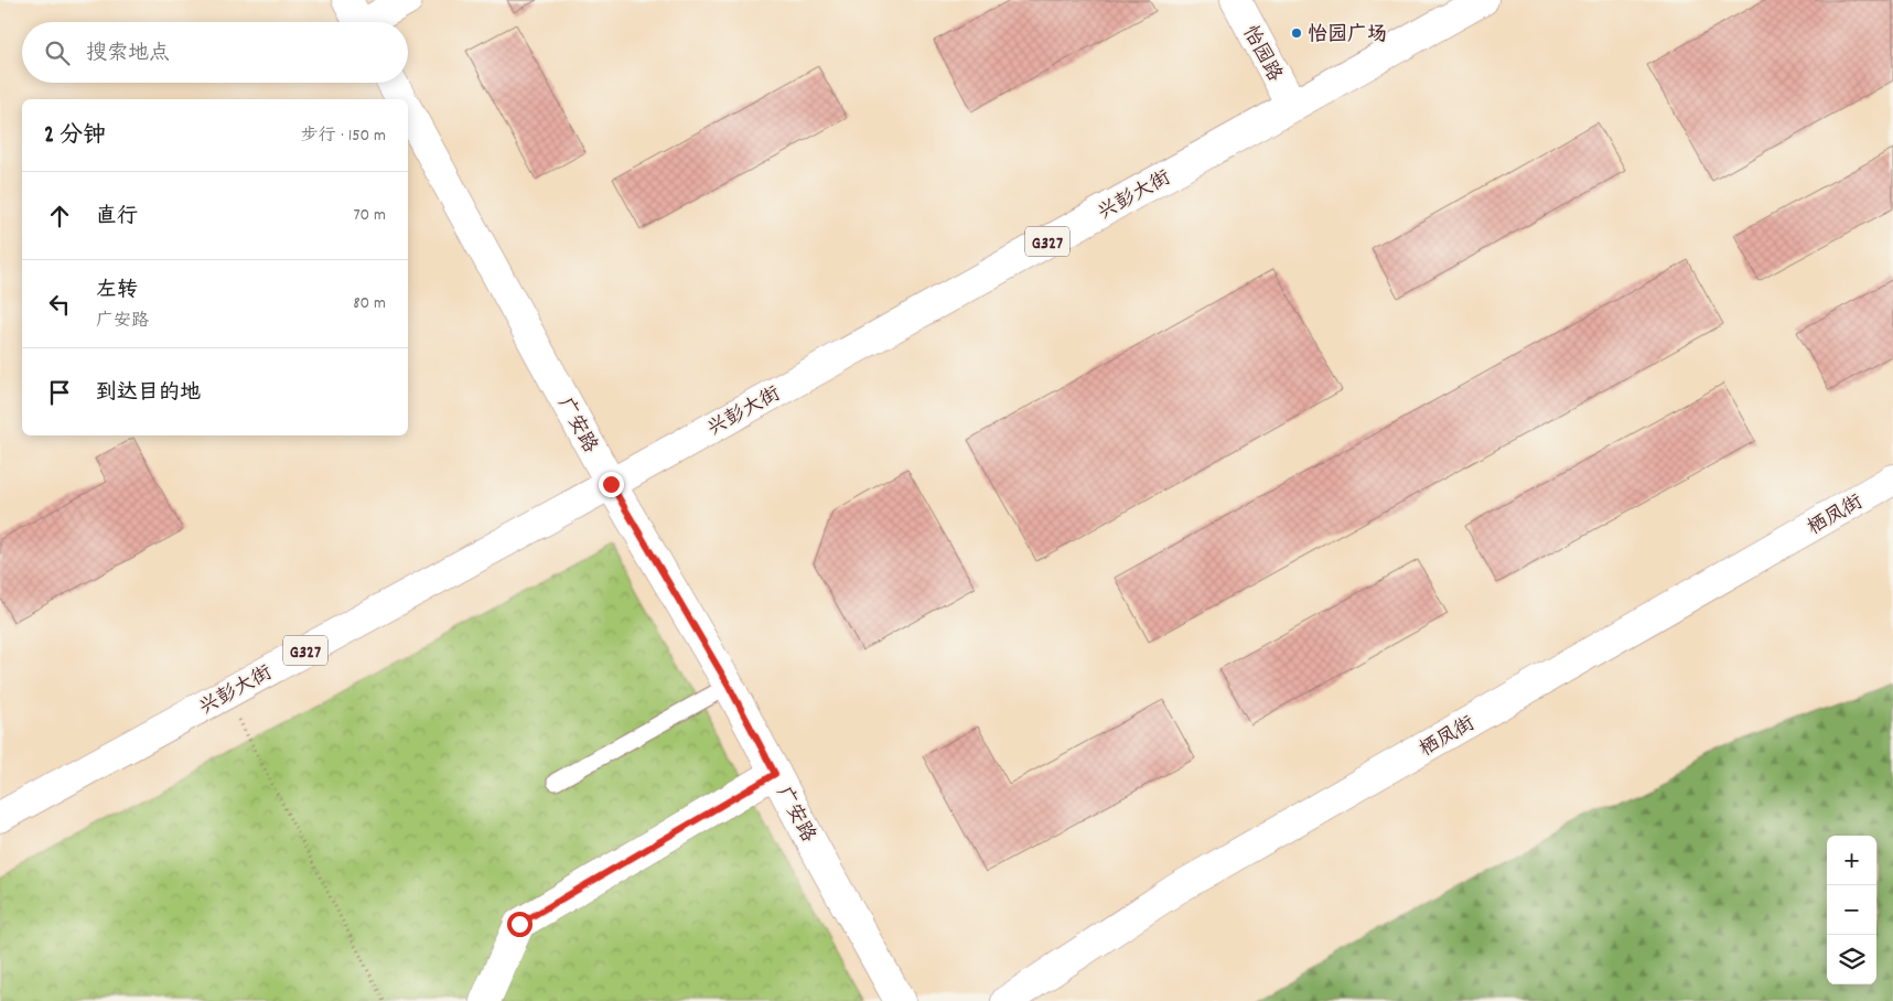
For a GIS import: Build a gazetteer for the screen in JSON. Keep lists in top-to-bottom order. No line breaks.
{"streets":{"main road":["怡园路","兴彭大街","G327","广安路","栖凤街"]},"crossings":[["怡园路","兴彭大街"],["兴彭大街","广安路"]],"places":["怡园广场"],"page":{"search":"搜索地点","heading":["2 分钟","步行 · 150 m"],"list":[["直行","70 m"],["左转","广安路","80 m"],"到达目的地"],"map_buttons":["+","−"]}}
